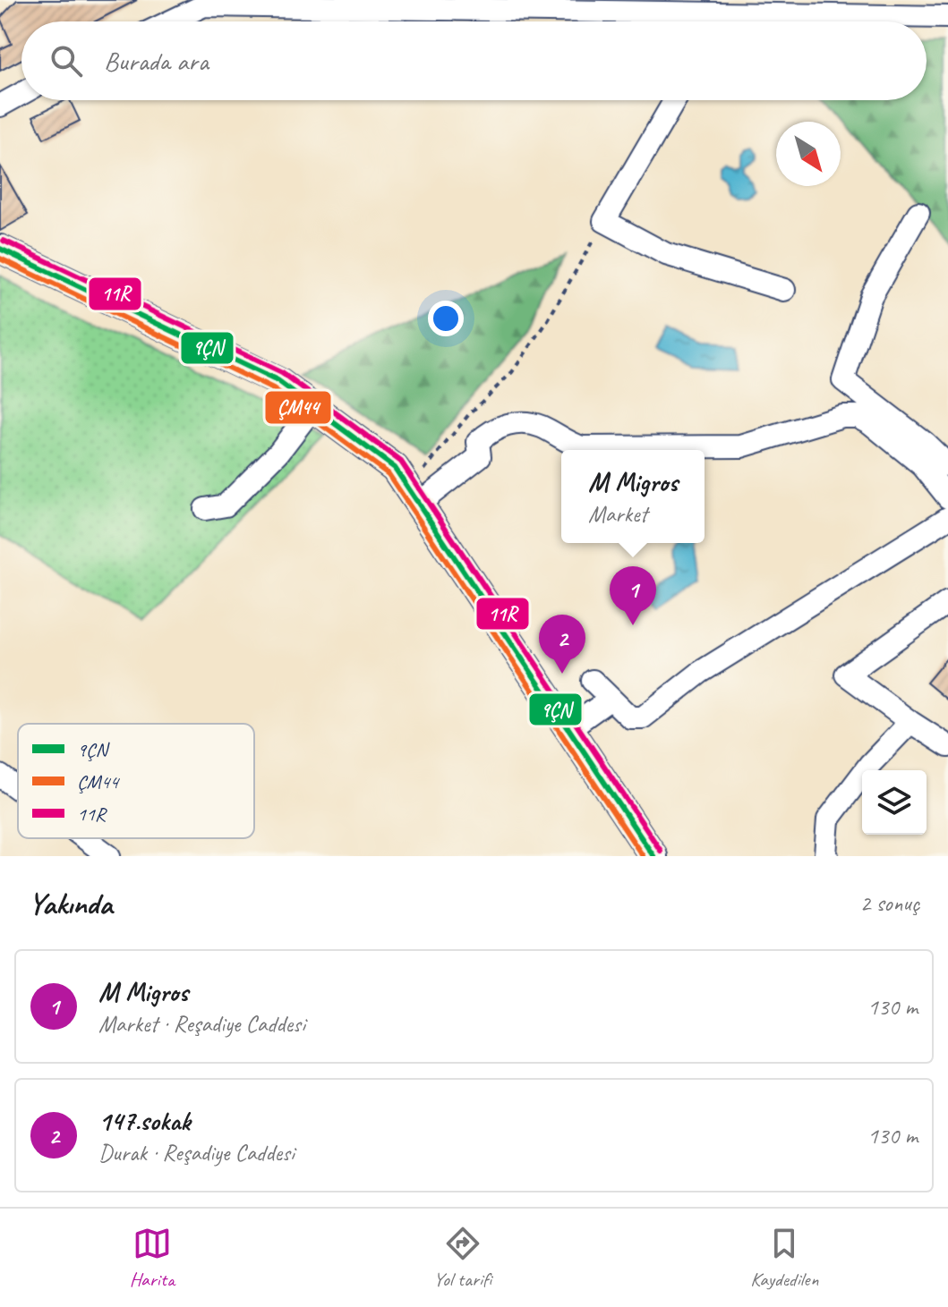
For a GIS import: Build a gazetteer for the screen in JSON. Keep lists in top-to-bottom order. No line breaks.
{"lines":["transit line 11R","transit line 9ÇN","transit line ÇM44"],"legend":["9ÇN","ÇM44","11R"],"north":"bottom right","page":{"search":"Burada ara","popup":["M Migros","Market"],"pins":["1","2"],"heading":["Yakında","2 sonuç"],"list":[{"mark":"1","name":"M Migros","note":"Market · Reşadiye Caddesi","value":"130 m"},{"mark":"2","name":"147.sokak","note":"Durak · Reşadiye Caddesi","value":"130 m"}],"nav":["Harita","Yol tarifi","Kaydedilen"]}}
